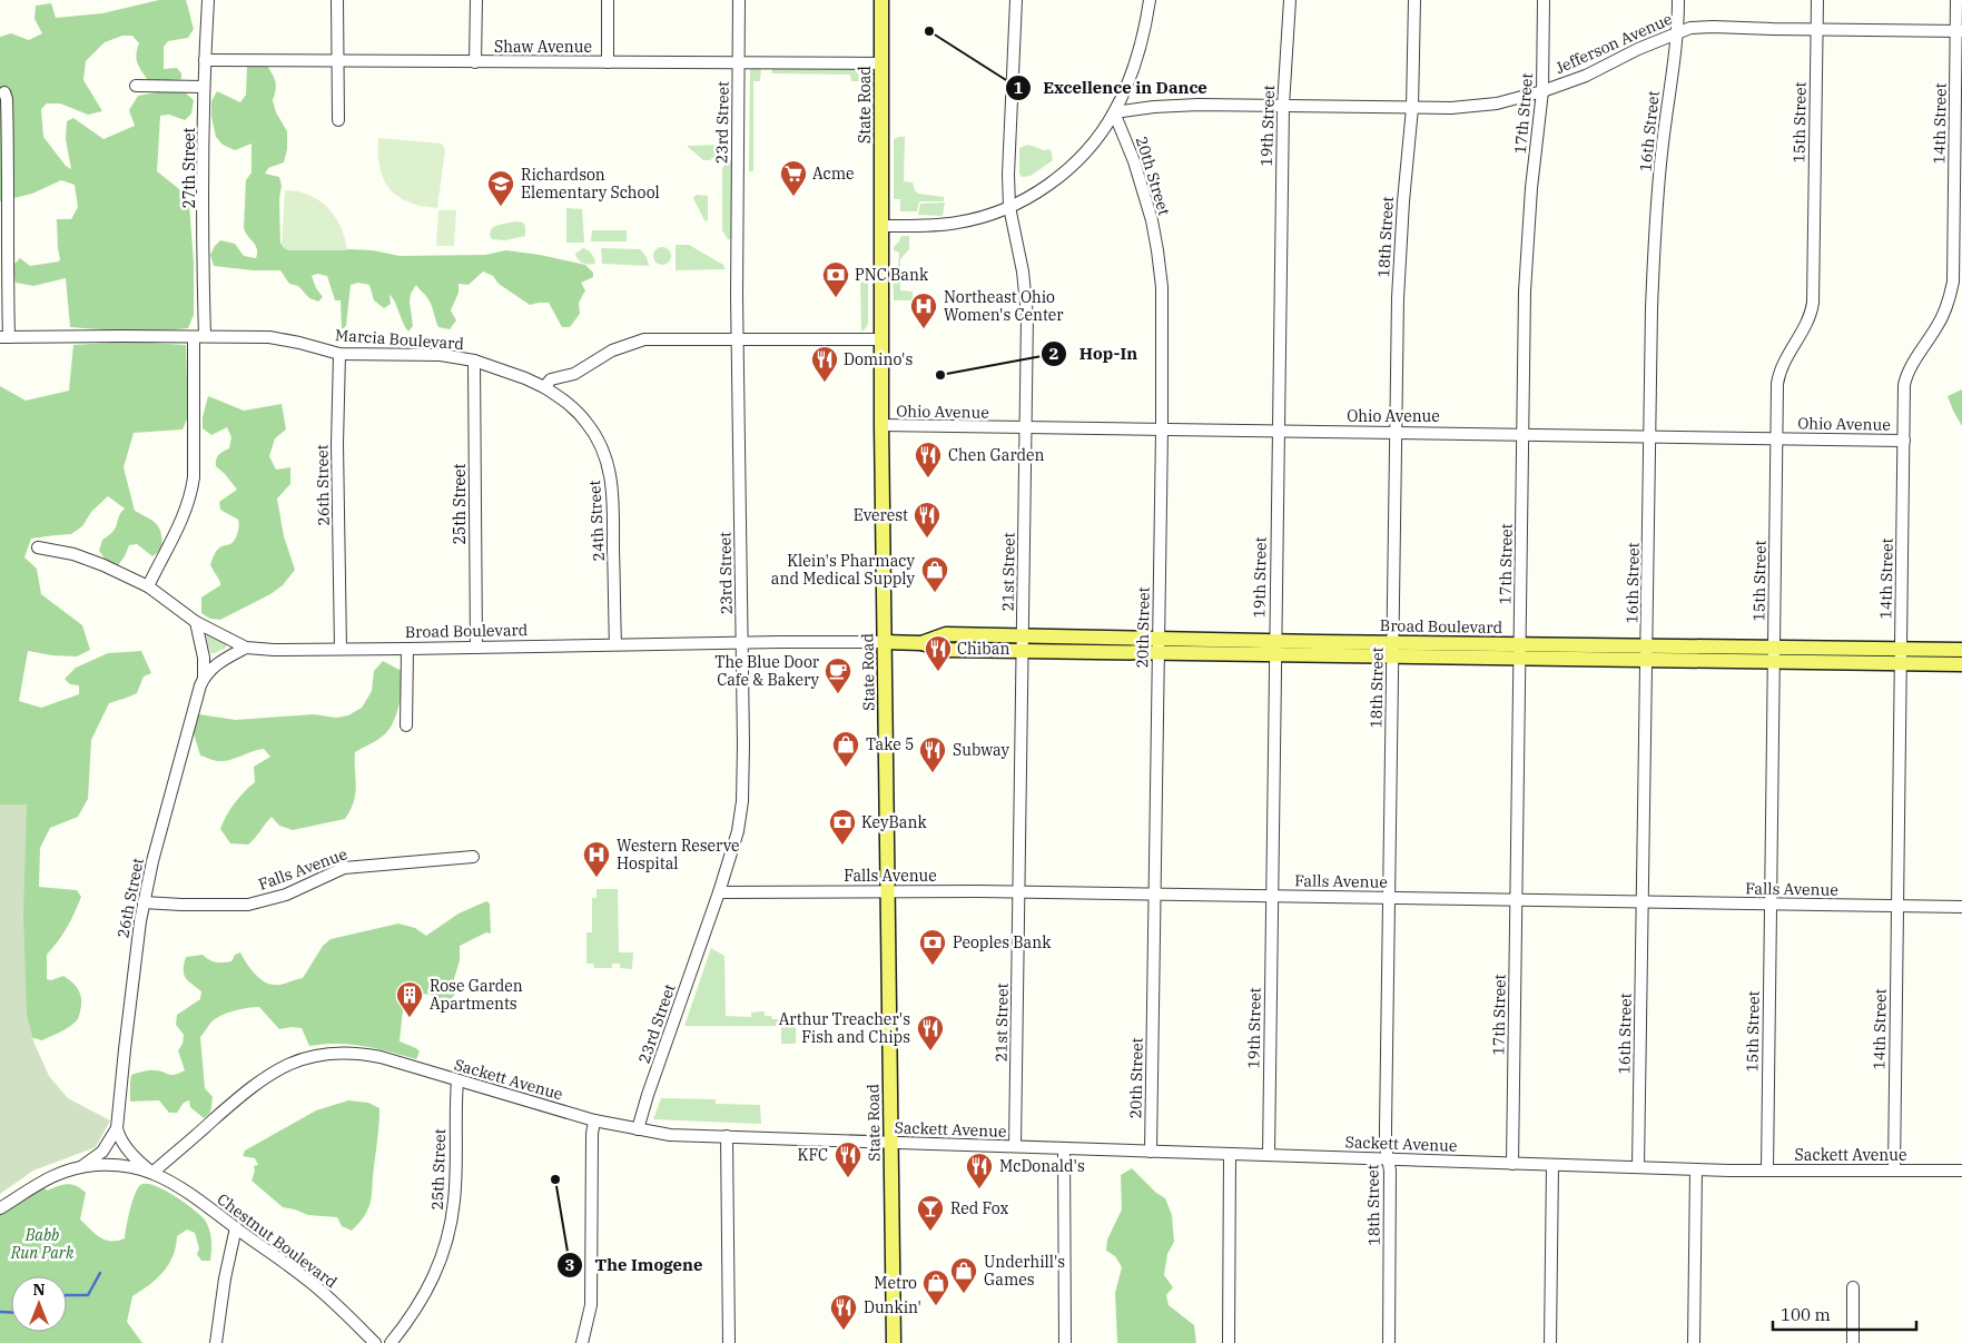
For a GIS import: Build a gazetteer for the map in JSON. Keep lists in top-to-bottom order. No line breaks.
{"streets":{"main road":["State Road","Broad Boulevard"],"street":["Jefferson Avenue","Shaw Avenue","17th Street","23rd Street","15th Street","14th Street","19th Street","16th Street","27th Street","20th Street","18th Street","Marcia Boulevard","Ohio Avenue","26th Street","25th Street","24th Street","21st Street","Falls Avenue","Sackett Avenue","Chestnut Boulevard"]},"crossings":[["Jefferson Avenue","17th Street"],["Jefferson Avenue","15th Street"],["Jefferson Avenue","14th Street"],["Jefferson Avenue","19th Street"],["Jefferson Avenue","16th Street"],["Jefferson Avenue","20th Street"],["Jefferson Avenue","18th Street"],["Shaw Avenue","State Road"],["Shaw Avenue","23rd Street"],["Shaw Avenue","27th Street"],["State Road","Ohio Avenue"],["State Road","Broad Boulevard"],["State Road","Falls Avenue"],["State Road","Sackett Avenue"],["17th Street","Ohio Avenue"],["17th Street","Broad Boulevard"],["17th Street","Falls Avenue"],["17th Street","Sackett Avenue"],["23rd Street","Broad Boulevard"],["23rd Street","Falls Avenue"],["23rd Street","Sackett Avenue"],["15th Street","Ohio Avenue"],["15th Street","Broad Boulevard"],["15th Street","Falls Avenue"],["15th Street","Sackett Avenue"],["14th Street","Ohio Avenue"],["14th Street","Broad Boulevard"],["14th Street","Falls Avenue"],["14th Street","Sackett Avenue"],["19th Street","Ohio Avenue"],["19th Street","Broad Boulevard"],["19th Street","Falls Avenue"],["19th Street","Sackett Avenue"],["16th Street","Ohio Avenue"],["16th Street","Broad Boulevard"],["16th Street","Falls Avenue"],["16th Street","Sackett Avenue"],["27th Street","Marcia Boulevard"],["27th Street","Broad Boulevard"],["20th Street","Ohio Avenue"],["20th Street","Broad Boulevard"],["20th Street","Falls Avenue"],["20th Street","Sackett Avenue"],["18th Street","Ohio Avenue"],["18th Street","Broad Boulevard"],["18th Street","Falls Avenue"],["18th Street","Sackett Avenue"],["Marcia Boulevard","26th Street"],["Marcia Boulevard","25th Street"],["Marcia Boulevard","24th Street"],["Ohio Avenue","21st Street"],["26th Street","Broad Boulevard"],["26th Street","Falls Avenue"],["25th Street","Broad Boulevard"],["25th Street","Sackett Avenue"],["24th Street","Broad Boulevard"],["21st Street","Broad Boulevard"],["21st Street","Falls Avenue"],["21st Street","Sackett Avenue"],["Sackett Avenue","Chestnut Boulevard"]],"parks":["Babb Run Park"],"places":{"other":["Excellence in Dance","Hop-In","The Imogene"],"supermarket":["Acme"],"school or university":["Richardson Elementary School"],"bank":["PNC Bank","KeyBank","Peoples Bank"],"hospital":["Northeast Ohio Women's Center","Western Reserve Hospital"],"restaurant":["Domino's","Chen Garden","Everest","Chiban","Subway","Arthur Treacher's Fish and Chips","KFC","McDonald's","Dunkin'"],"shop":["Klein's Pharmacy and Medical Supply","Take 5","Underhill's Games","Metro"],"cafe":["The Blue Door Cafe & Bakery"],"building":["Rose Garden Apartments"],"bar":["Red Fox"]},"scale_bar":"100 m","north":"top"}
